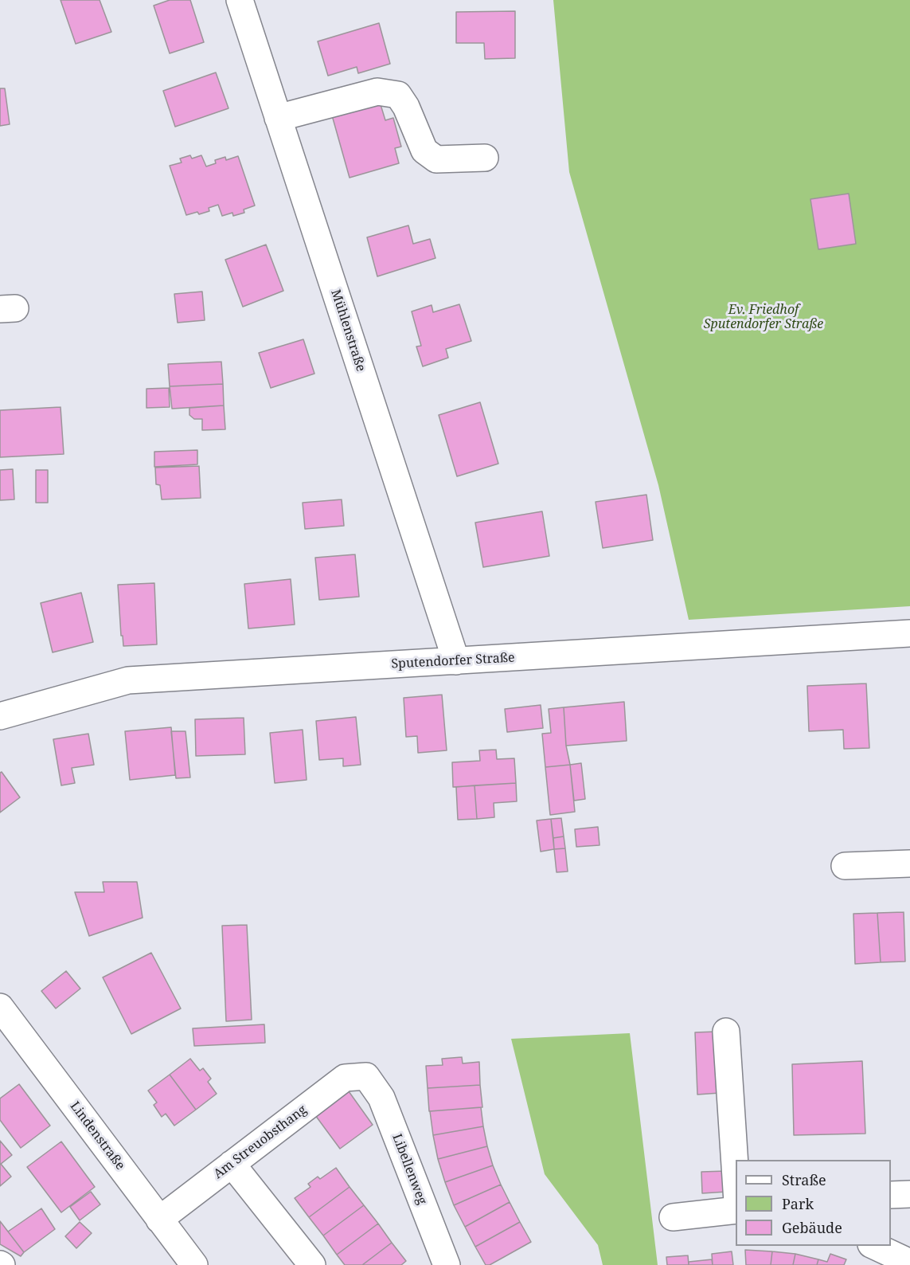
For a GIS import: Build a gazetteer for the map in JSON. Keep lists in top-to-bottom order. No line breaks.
{"streets":{"street":["Mühlenstraße","Sputendorfer Straße","Lindenstraße","Am Streuobsthang","Libellenweg"]},"crossings":[["Mühlenstraße","Sputendorfer Straße"],["Lindenstraße","Am Streuobsthang"],["Am Streuobsthang","Libellenweg"]],"parks":["Ev. Friedhof Sputendorfer Straße"],"legend":["Straße","Park","Gebäude"]}
